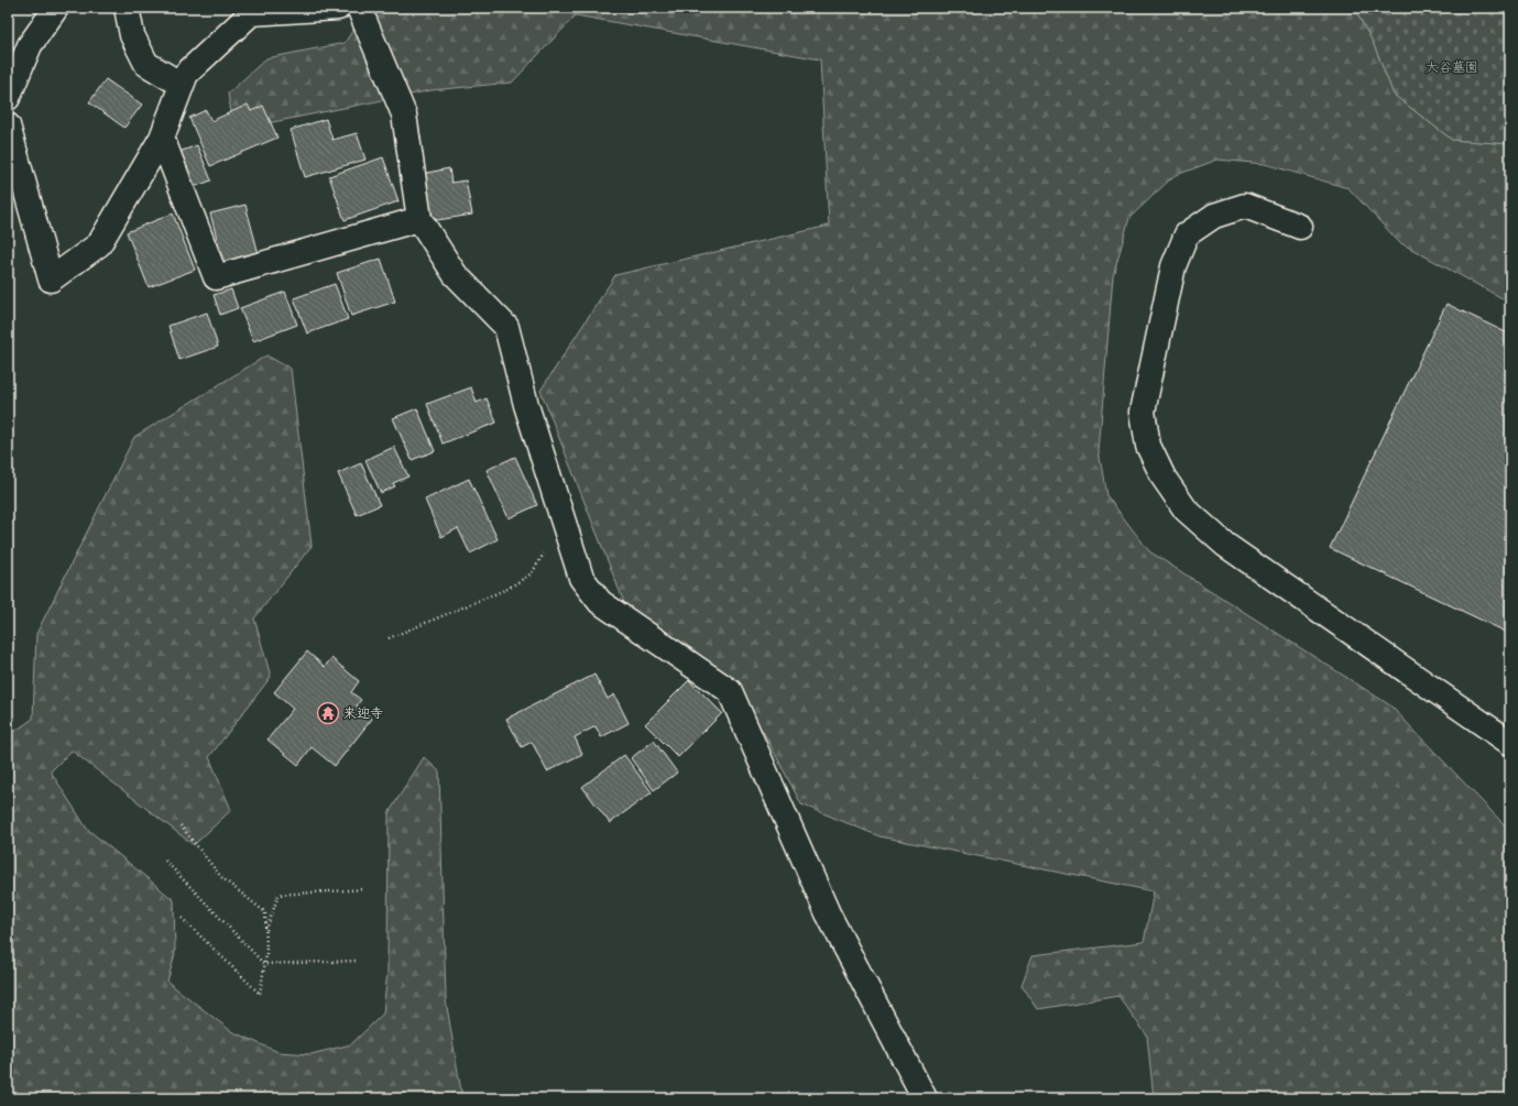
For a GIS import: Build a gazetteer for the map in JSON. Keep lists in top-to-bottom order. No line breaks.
{"parks":["大谷墓園"],"places":{"temple":["来迎寺"]}}
